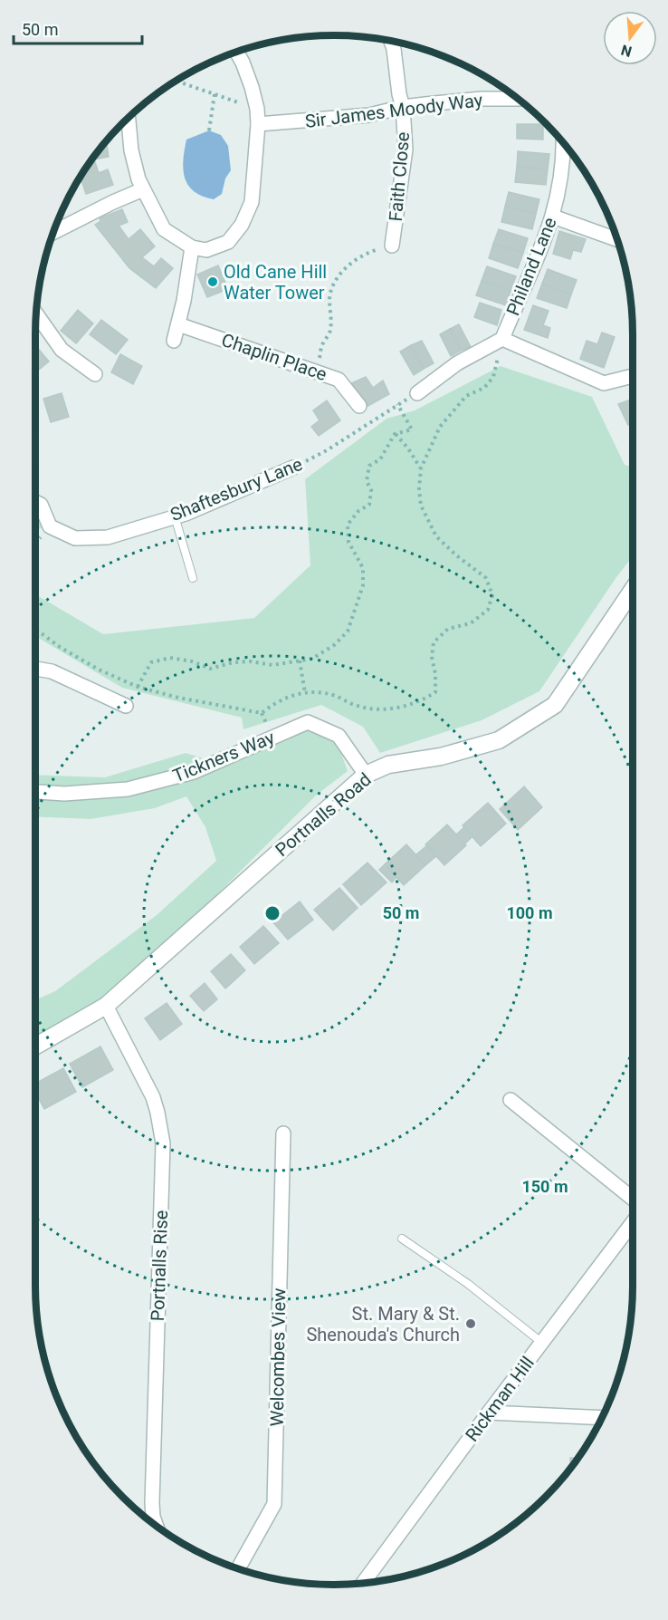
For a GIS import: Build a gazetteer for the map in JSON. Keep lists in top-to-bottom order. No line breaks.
{"streets":{"street":["Sir James Moody Way","Faith Close","Philand Lane","Chaplin Place","Shaftesbury Lane","Tickners Way","Portnalls Road","Portnalls Rise","Welcombes View","Rickman Hill"]},"crossings":[["Sir James Moody Way","Faith Close"],["Philand Lane","Shaftesbury Lane"],["Tickners Way","Portnalls Road"],["Portnalls Road","Portnalls Rise"]],"places":["Old Cane Hill Water Tower","St. Mary & St. Shenouda's Church"],"scale_bar":"50 m","north":"bottom","rings":["50 m","100 m","150 m"]}
